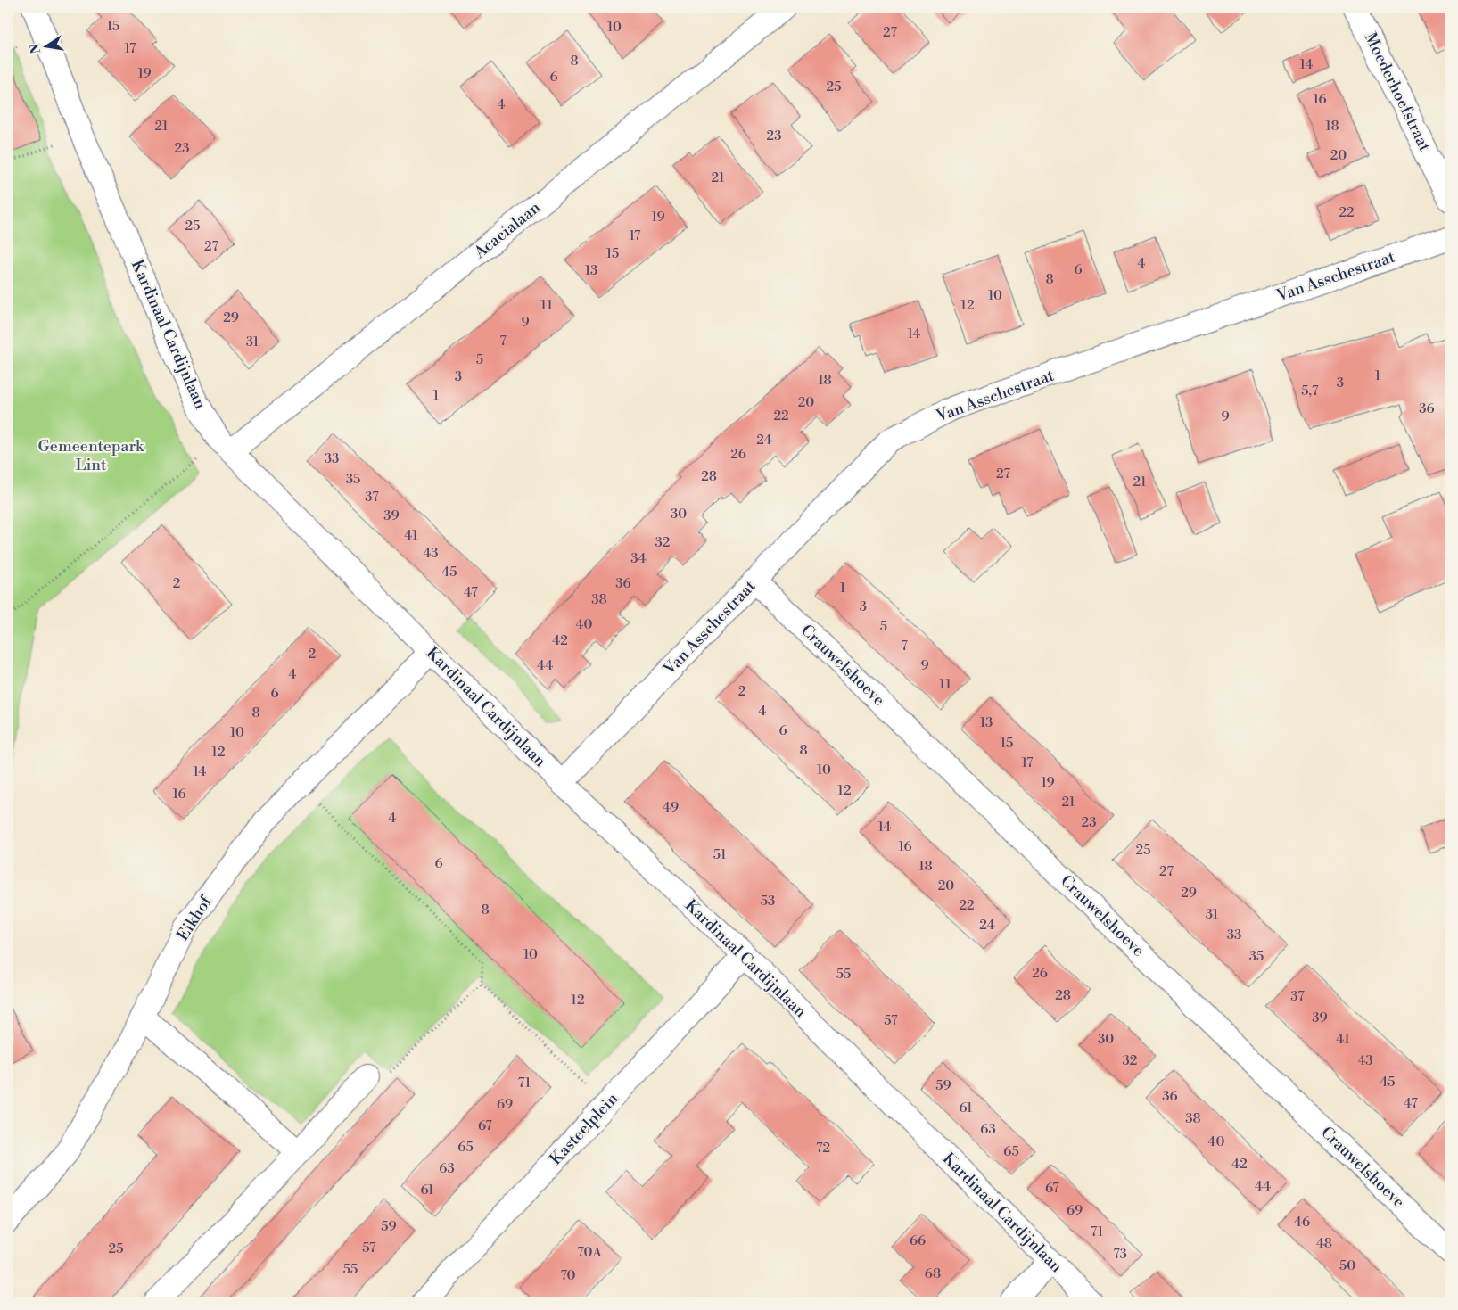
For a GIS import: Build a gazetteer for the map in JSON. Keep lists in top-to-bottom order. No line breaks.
{"streets":{"street":["Moederhoefstraat","Acacialaan","Van Asschestraat","Kardinaal Cardijnlaan","Crauwelshoeve","Eikhof","Kasteelplein"]},"crossings":[["Acacialaan","Kardinaal Cardijnlaan"],["Van Asschestraat","Kardinaal Cardijnlaan"],["Van Asschestraat","Crauwelshoeve"],["Kardinaal Cardijnlaan","Eikhof"],["Kardinaal Cardijnlaan","Kasteelplein"]],"parks":["Gemeentepark Lint"],"house_numbers":["15","10","27","17","8","14","19","6","25","16","4","21","18","23","23","20","21","22","19","25","17","27","15","4","6","13","8","10","11","12","29","9","14","7","31","5","1","3","18","3","5,7","1","20","36","22","9","24","26","33","27","28","35","21","37","30","39","41","32","43","34","45","2","36","1","47","38","3","40","5","42","7","2","44","9","4","11","2","6","4","8","13","6","10","15","8","12","17","10","14","19","12","16","21","49","4","23","14","16","25","51","6","18","27","20","29","53","22","8","31","24","33","10","35","26","55","28","37","12","39","57","30","41","32","43","45","71","59","36","47","69","61","38","67","63","40","65","72","65","42","63","44","67","61","69","46","59","71","66","48","57","25","70A","73","50","55","68","70"],"north":"left"}
